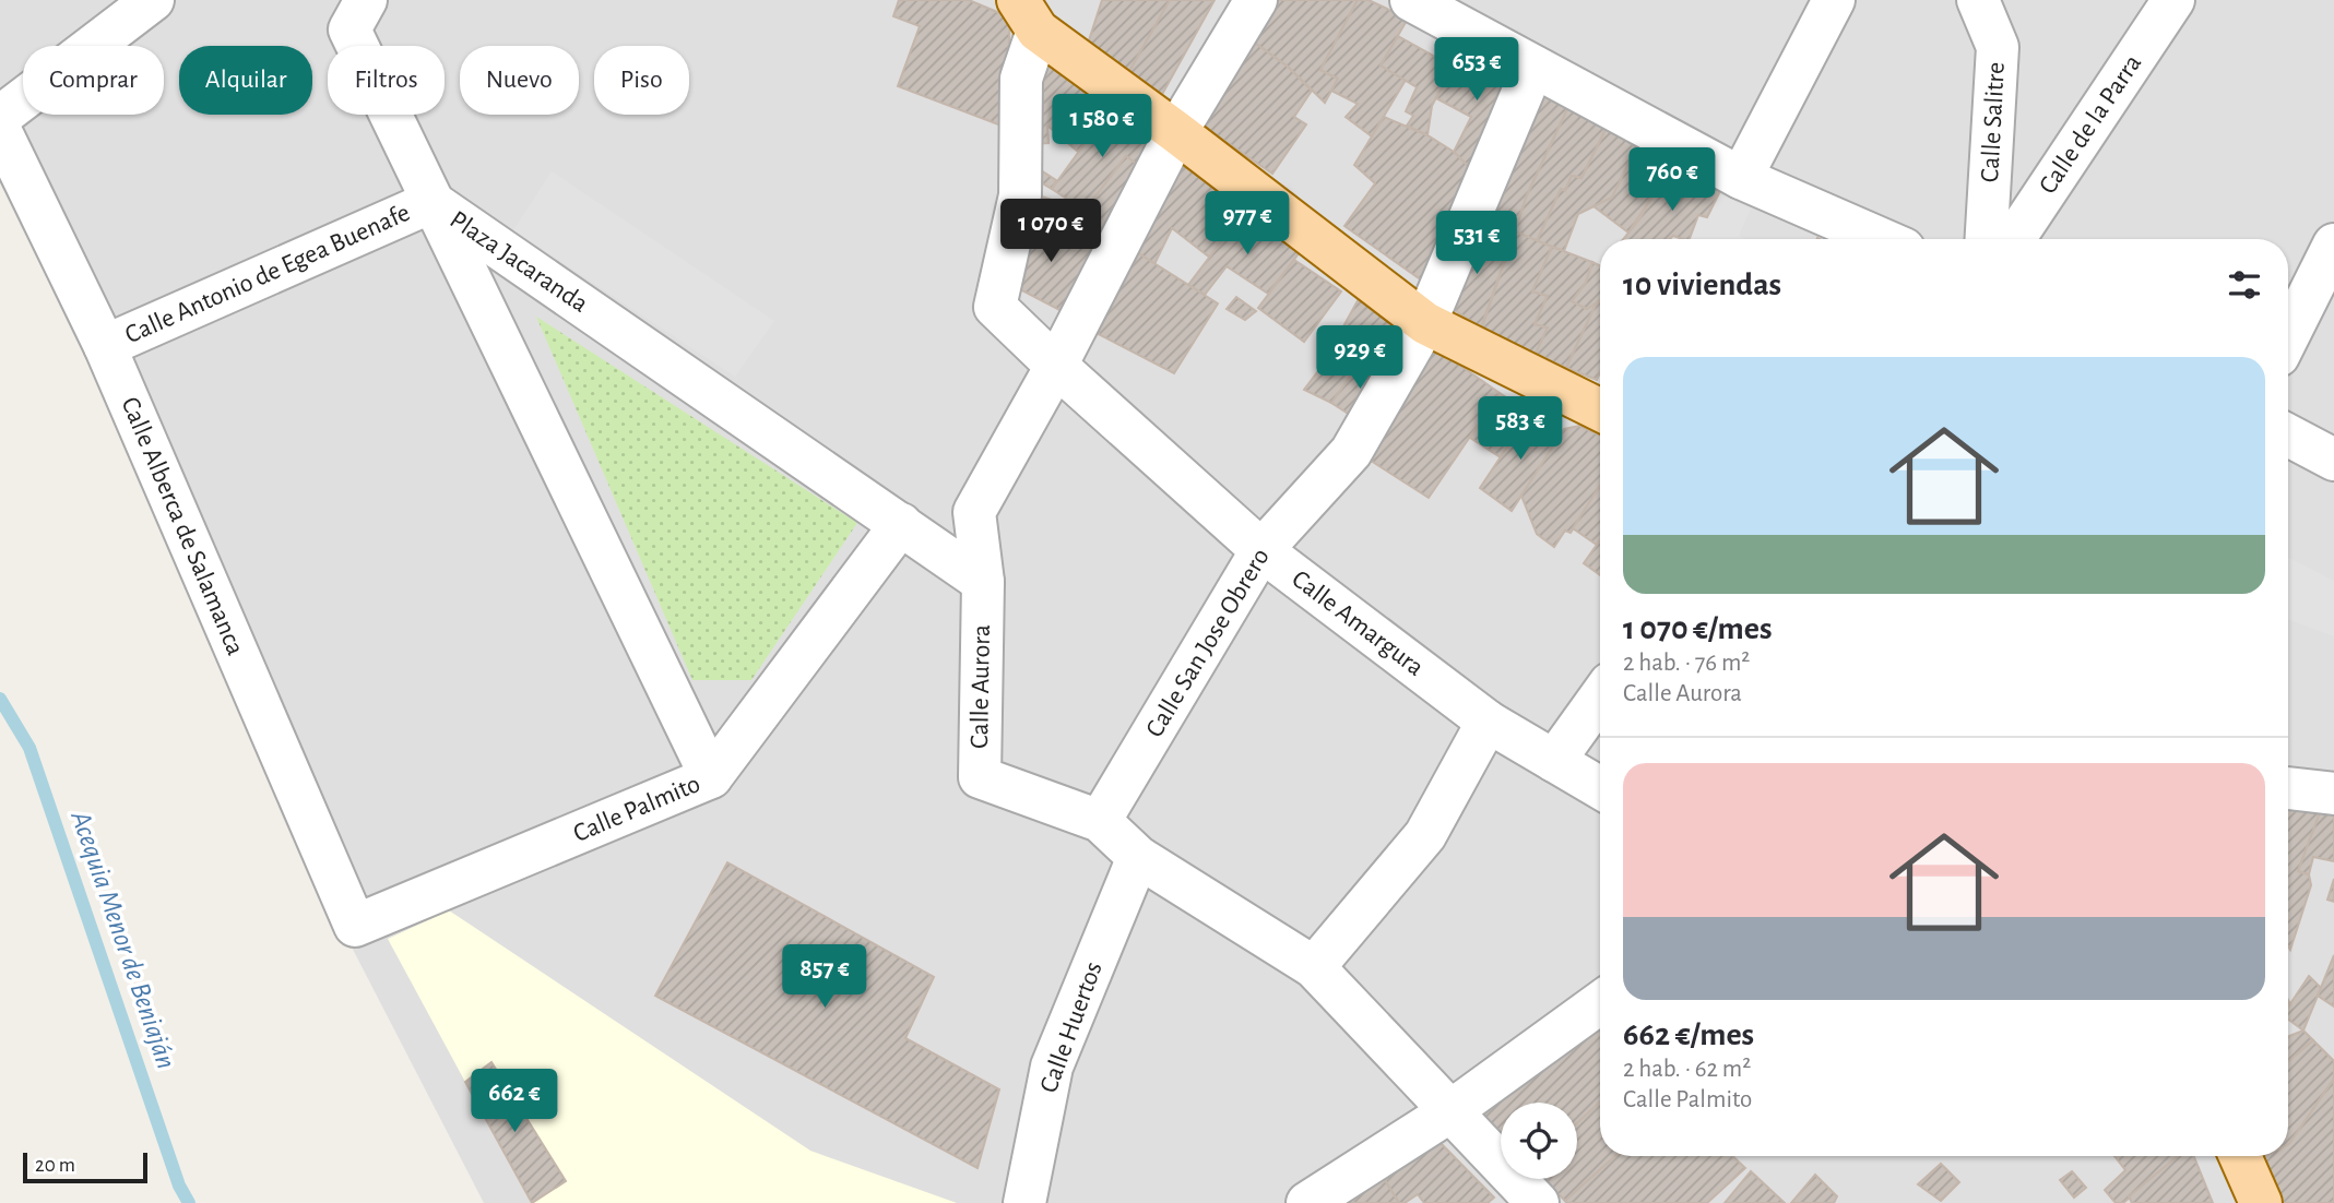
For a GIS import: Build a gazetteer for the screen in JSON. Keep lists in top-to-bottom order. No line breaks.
{"streets":{"street":["Calle Salitre","Calle de la Parra","Plaza Jacaranda","Calle Antonio de Egea Buenafe","Calle Alberca de Salamanca","Calle Amargura","Calle San Jose Obrero","Calle Aurora","Calle Palmito","Calle Huertos"]},"crossings":[["Plaza Jacaranda","Calle Antonio de Egea Buenafe"],["Plaza Jacaranda","Calle Aurora"],["Plaza Jacaranda","Calle Palmito"],["Calle Antonio de Egea Buenafe","Calle Alberca de Salamanca"],["Calle Alberca de Salamanca","Calle Palmito"],["Calle Amargura","Calle San Jose Obrero"],["Calle Amargura","Calle Aurora"],["Calle San Jose Obrero","Calle Aurora"],["Calle Aurora","Calle Huertos"]],"water":["Acequia Menor de Beniaján"],"scale_bar":"20 m","page":{"price":["653 €","1 580 €","760 €","977 €","1 070 €","531 €","929 €","583 €","857 €","662 €"],"chip":["Comprar","Alquilar","Filtros","Nuevo","Piso"],"heading":"10 viviendas","list":[{"name":"1 070 €/mes","note":"2 hab. · 76 m² · Calle Aurora"},{"name":"662 €/mes","note":"2 hab. · 62 m² · Calle Palmito"}],"scale":"20 m"}}
